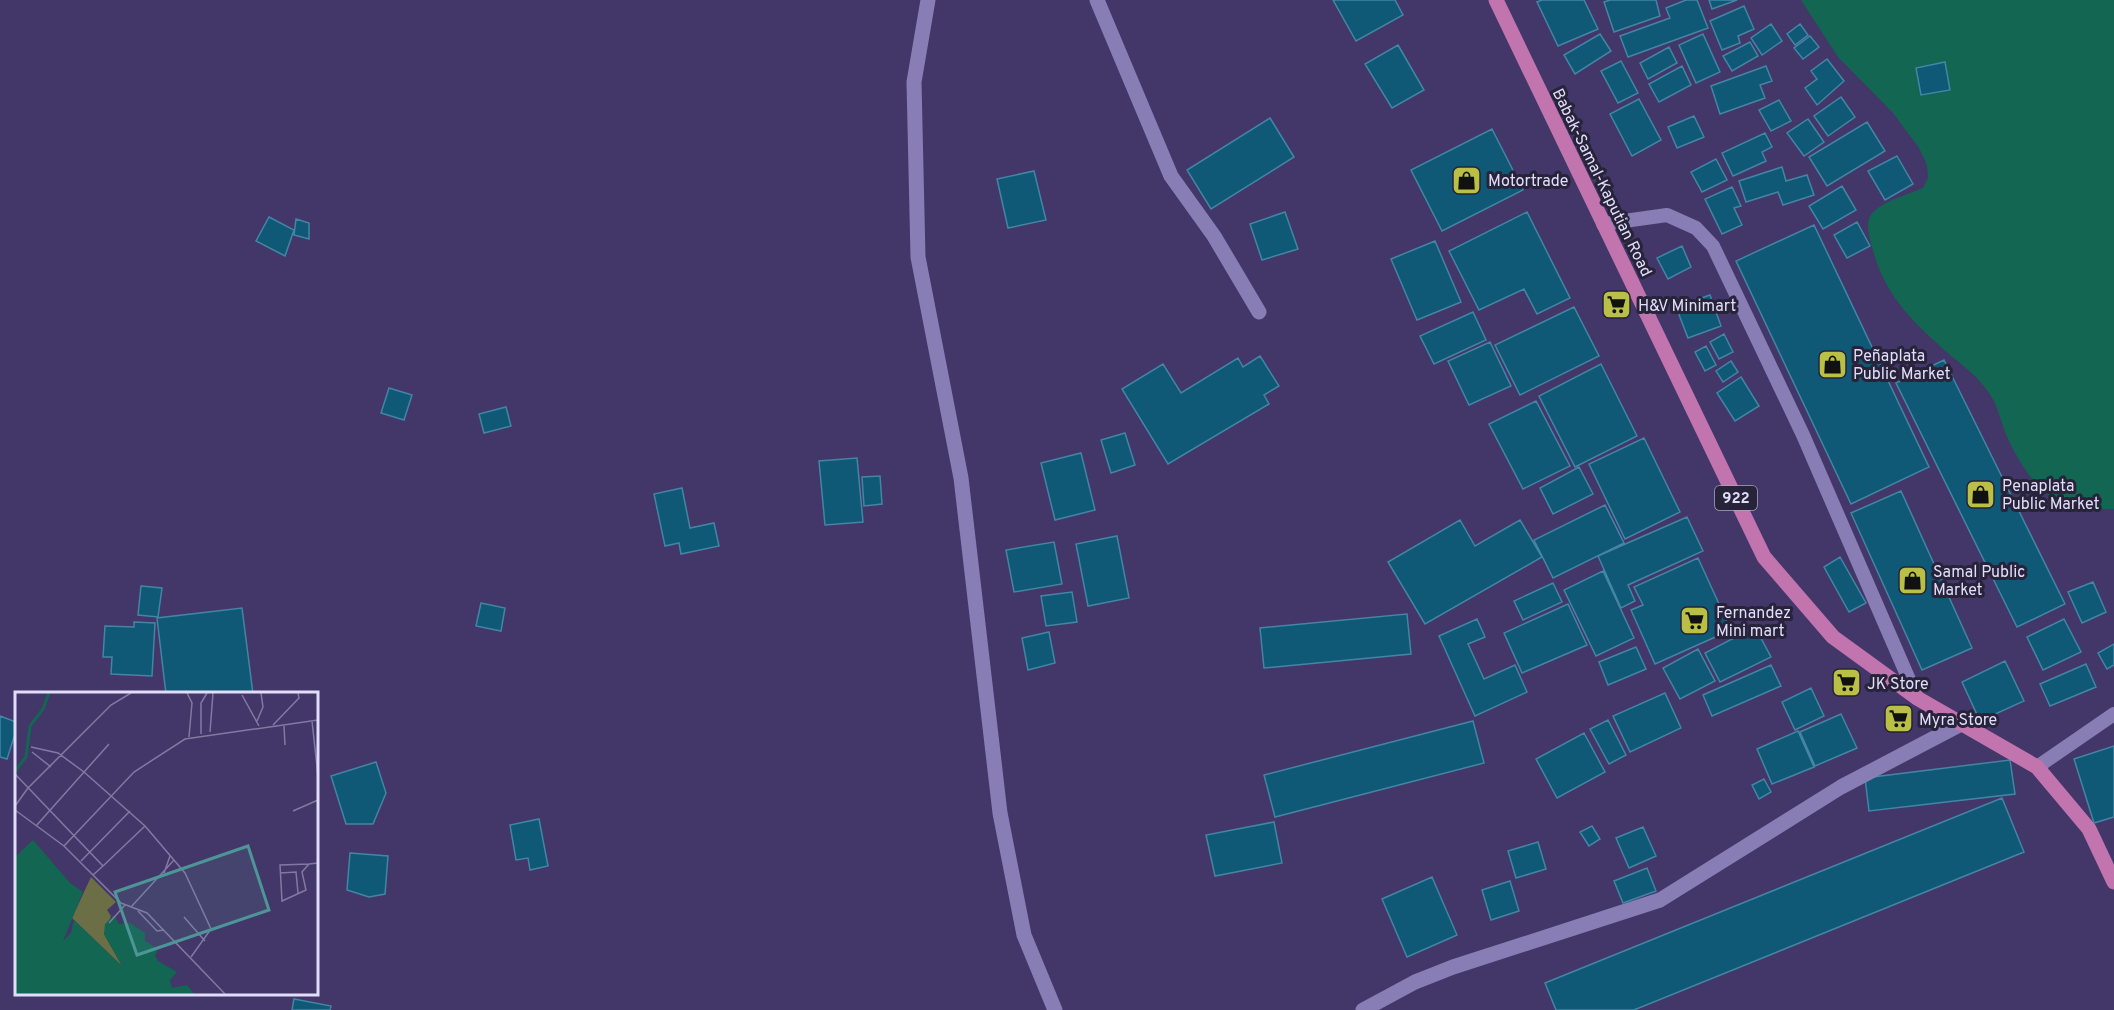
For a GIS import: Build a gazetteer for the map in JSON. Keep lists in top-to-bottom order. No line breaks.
{"streets":{"main road":["Babak-Samal-Kaputian Road","922"]},"places":{"shop":["Motortrade","Peñaplata Public Market","Penaplata Public Market","Samal Public Market"],"supermarket":["H&V Minimart","Fernandez Mini mart","JK Store","Myra Store"]}}
